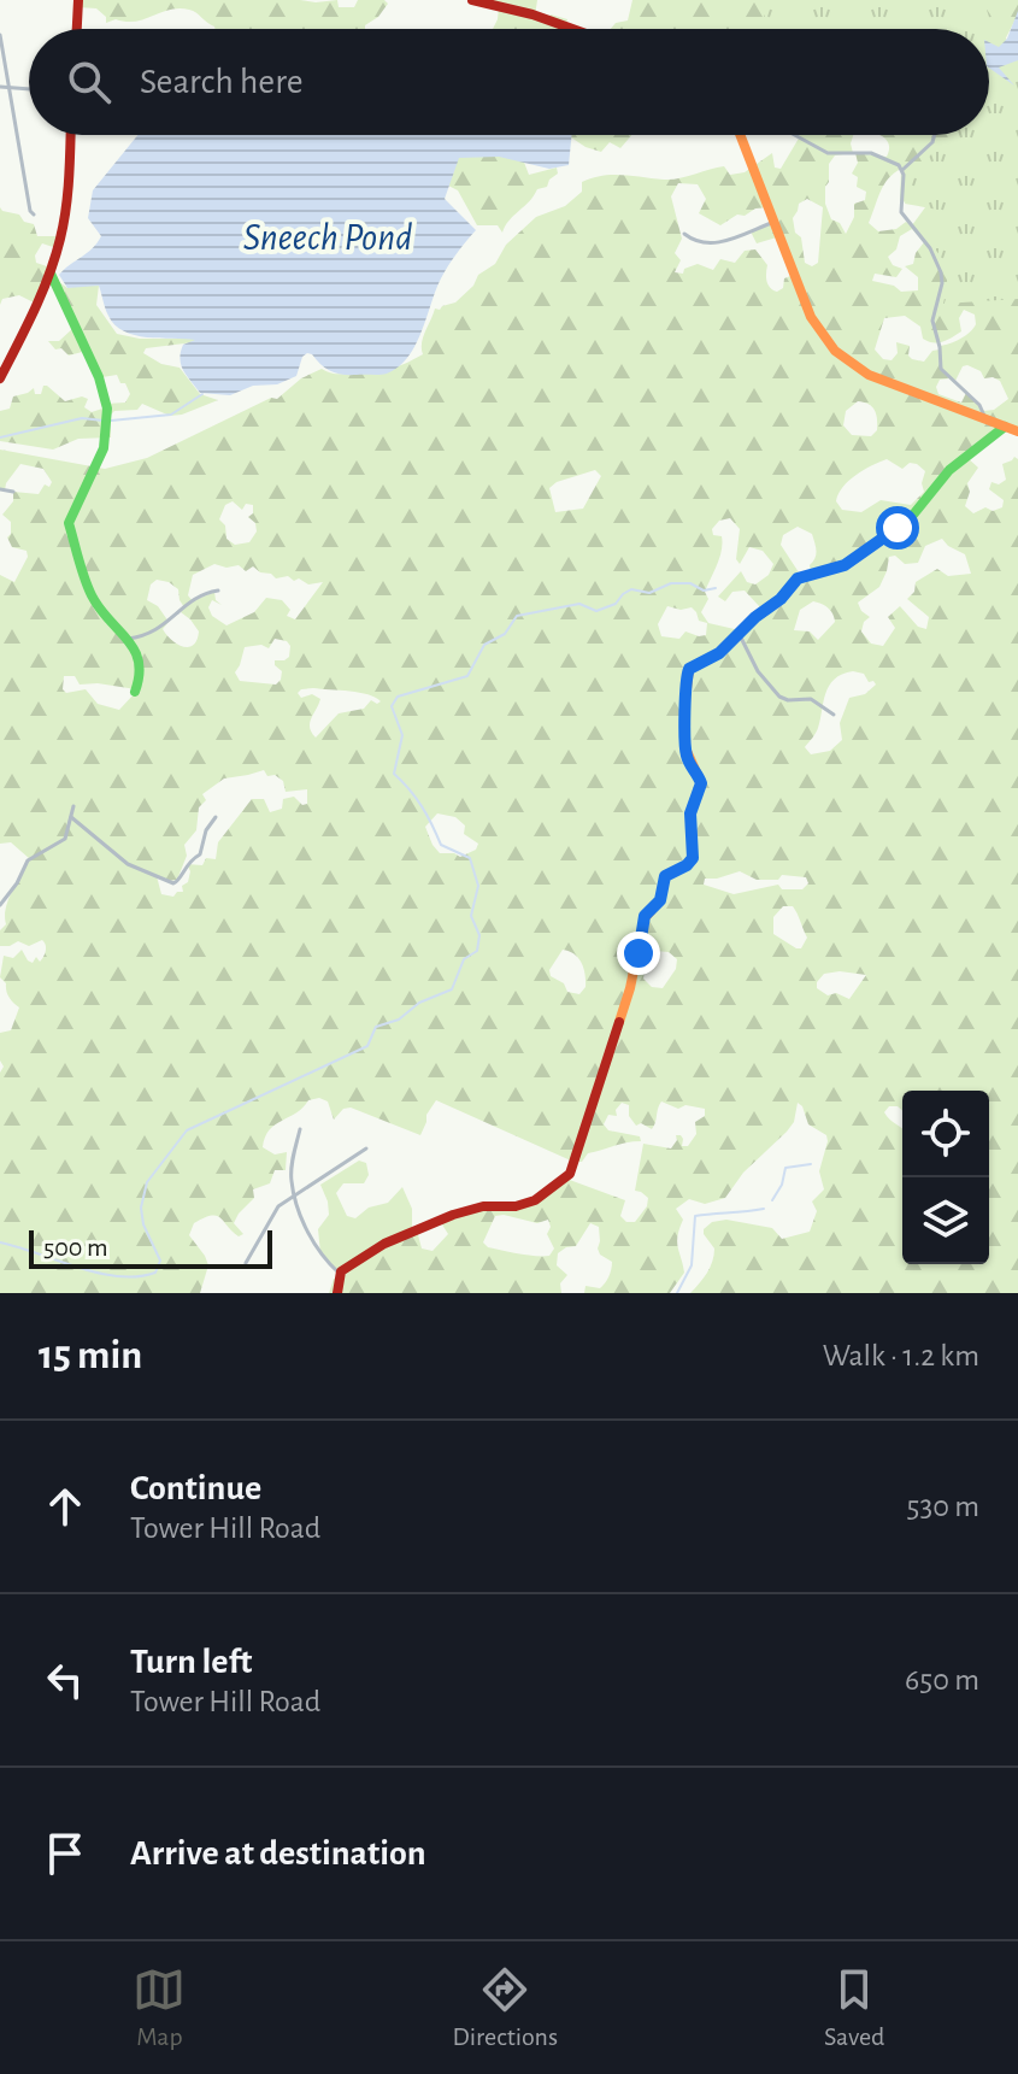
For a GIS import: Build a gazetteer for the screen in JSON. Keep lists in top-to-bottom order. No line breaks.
{"water":["Sneech Pond"],"scale_bar":"500 m","page":{"search":"Search here","scale":"500 m","heading":["15 min","Walk · 1.2 km"],"list":[["Continue","Tower Hill Road","530 m"],["Turn left","Tower Hill Road","650 m"],"Arrive at destination"],"nav":["Map","Directions","Saved"]}}
